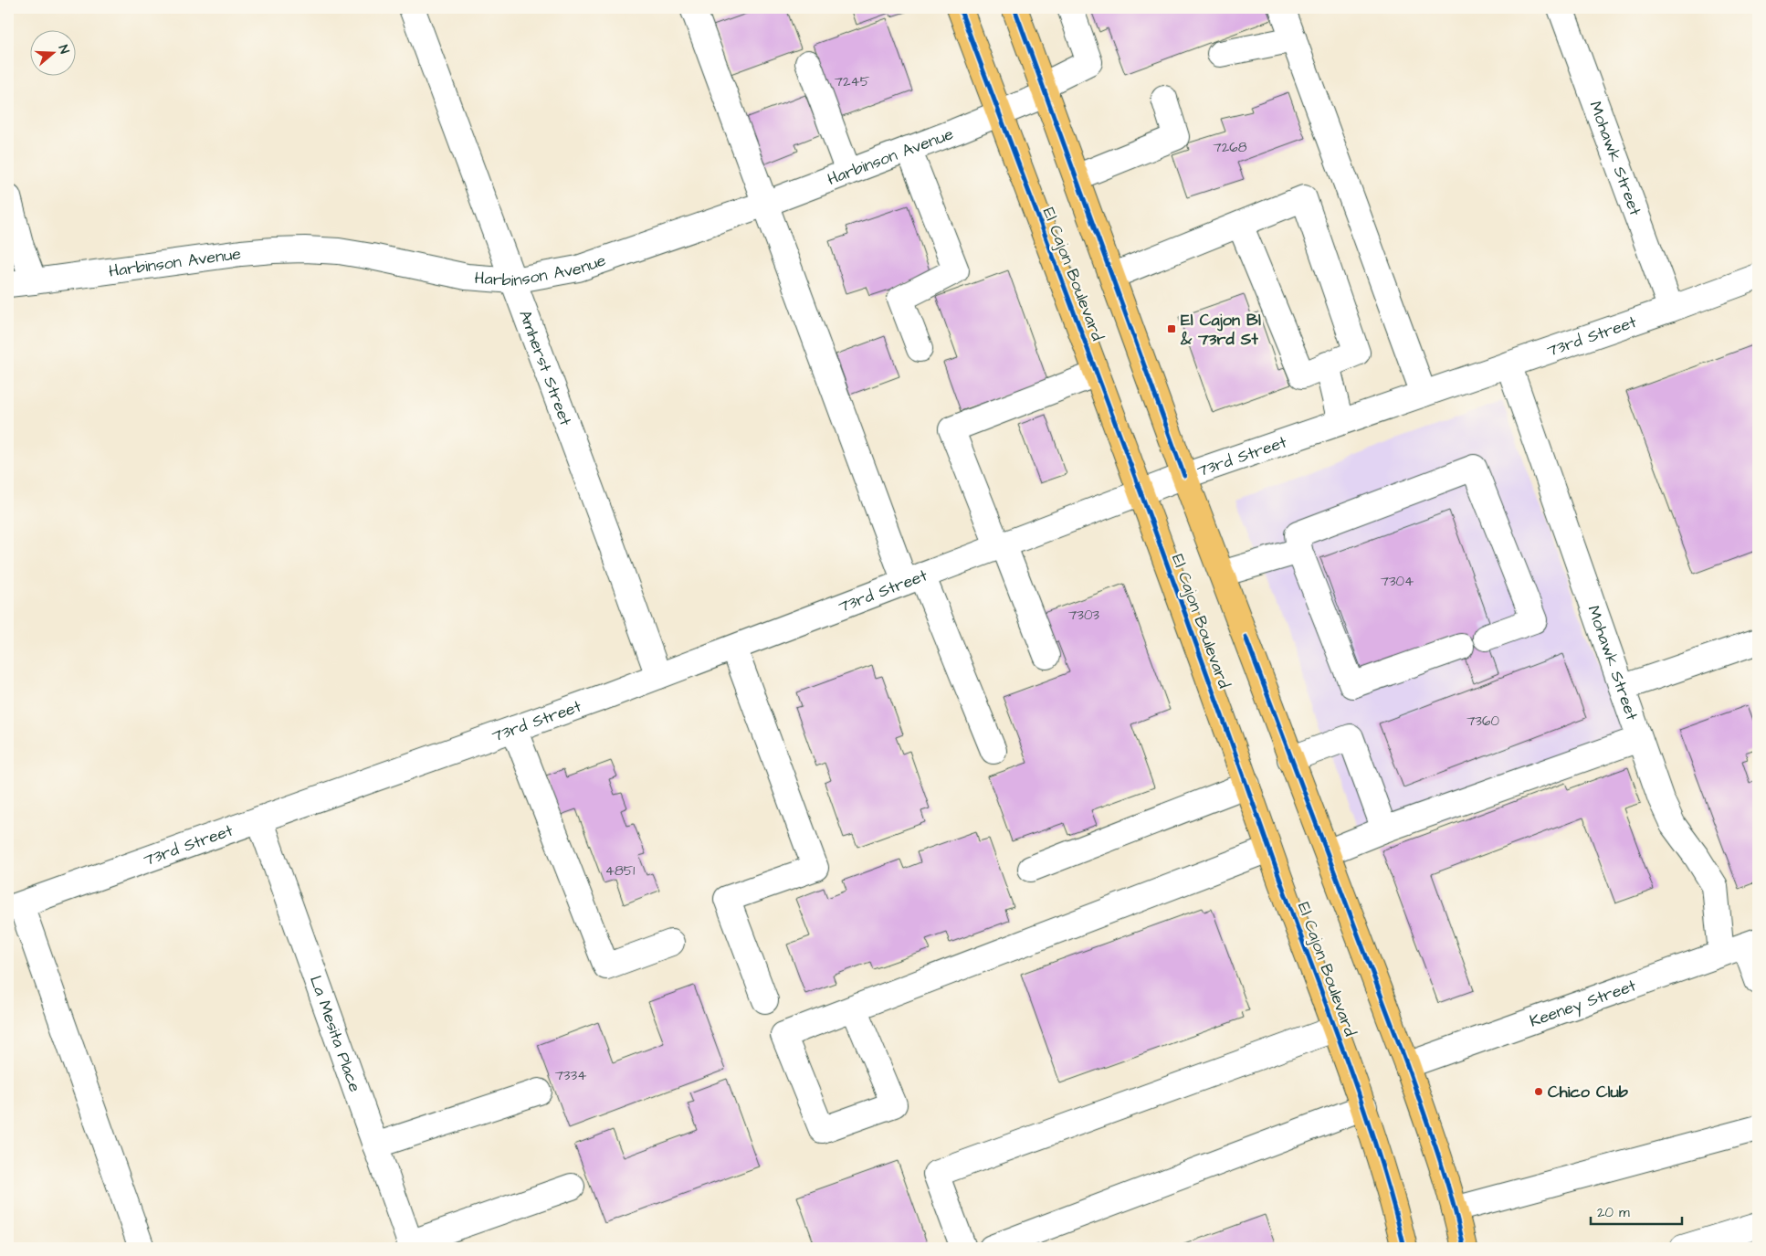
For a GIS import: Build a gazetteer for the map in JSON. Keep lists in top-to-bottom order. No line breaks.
{"streets":{"main road":["El Cajon Boulevard"],"street":["Harbinson Avenue","Mohawk Street","73rd Street","Amherst Street","Keeney Street","La Mesita Place"]},"crossings":[["Harbinson Avenue","El Cajon Boulevard"],["Harbinson Avenue","Amherst Street"],["Mohawk Street","73rd Street"],["Mohawk Street","Keeney Street"],["El Cajon Boulevard","73rd Street"],["73rd Street","Amherst Street"],["73rd Street","La Mesita Place"]],"places":{"transit":["El Cajon Bl & 73rd St"],"other":["Chico Club"]},"house_numbers":["7245","7268","7304","7303","7360","4851","7334"],"scale_bar":"20 m","north":"right"}
